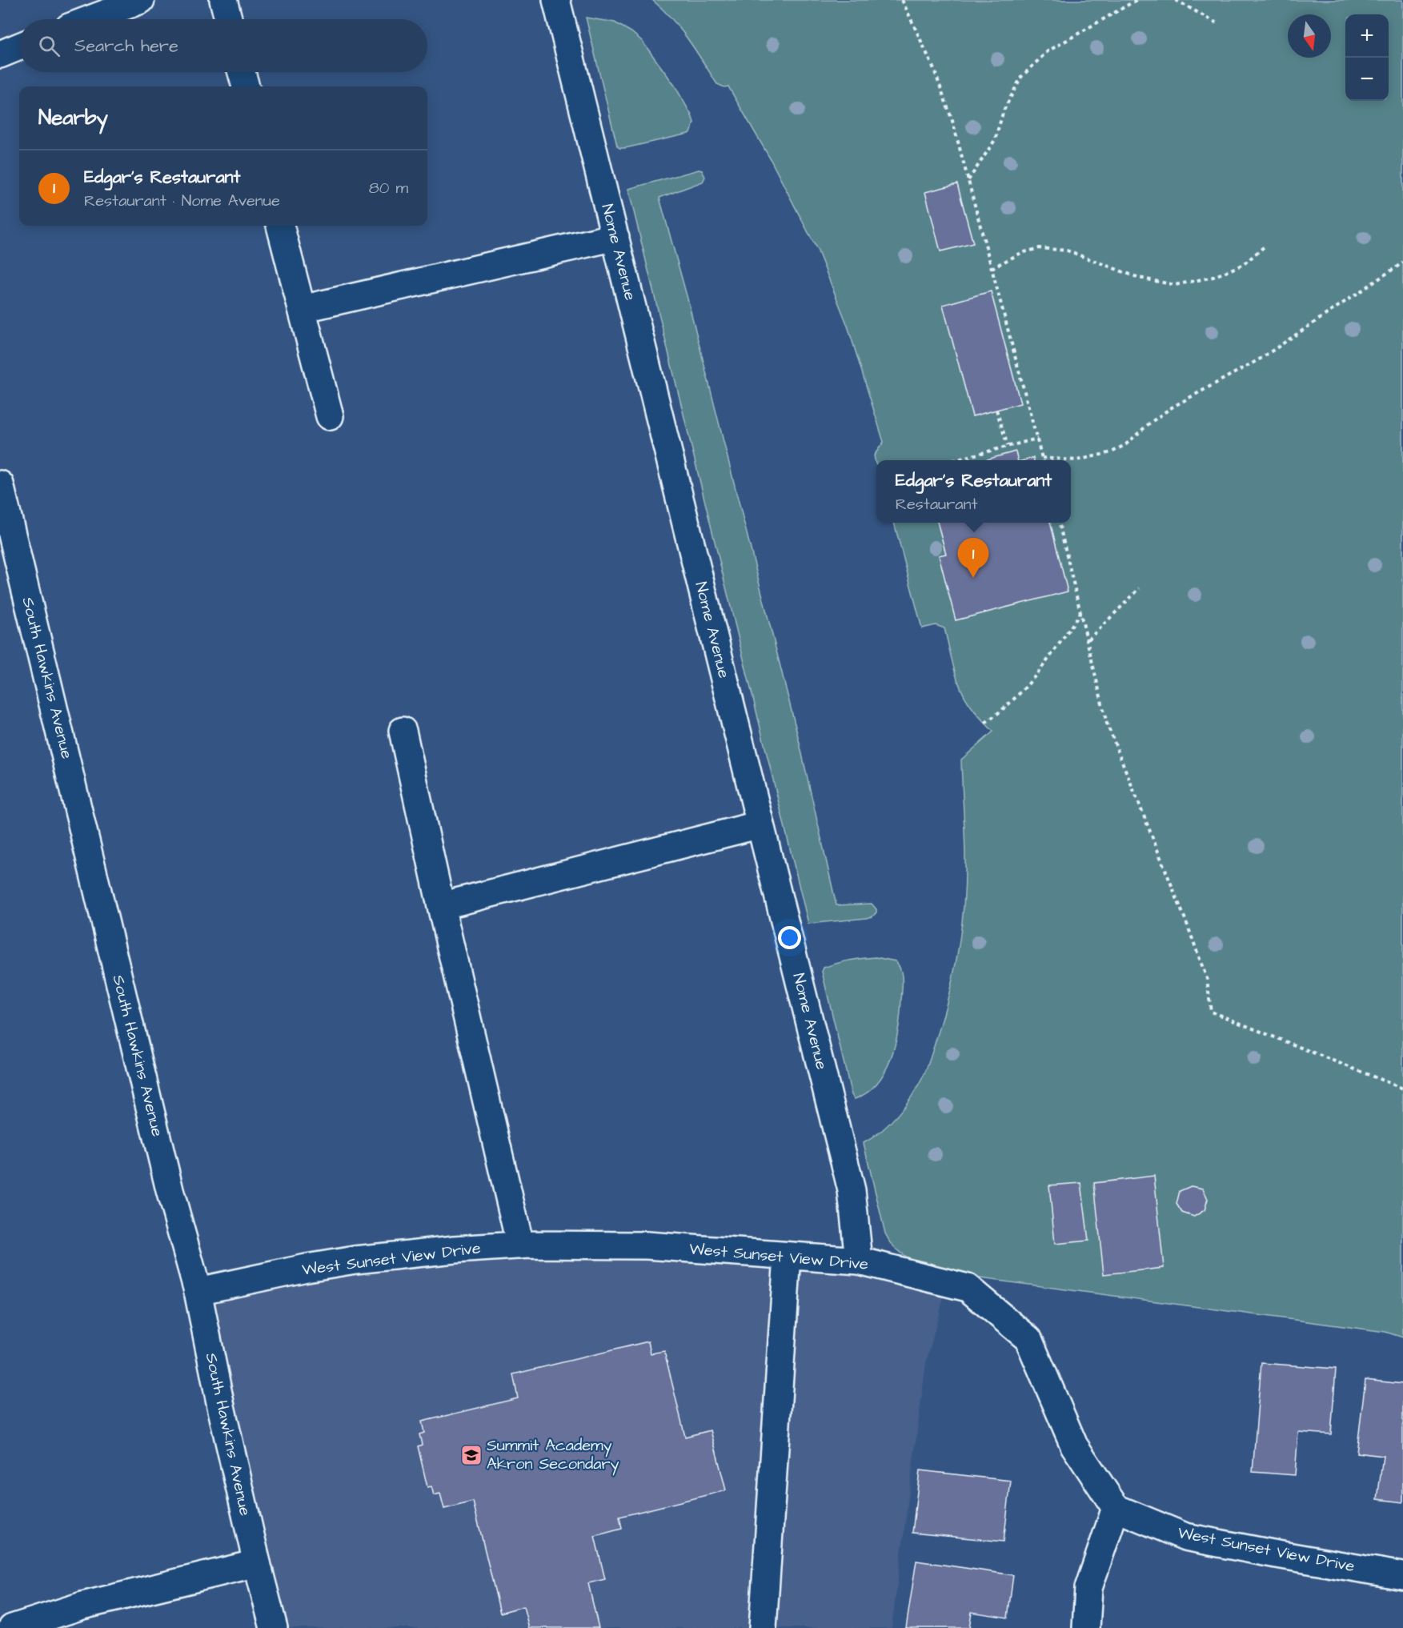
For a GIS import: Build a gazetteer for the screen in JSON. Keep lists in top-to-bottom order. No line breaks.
{"streets":{"street":["Nome Avenue","South Hawkins Avenue","West Sunset View Drive"]},"crossings":[["Nome Avenue","West Sunset View Drive"],["South Hawkins Avenue","West Sunset View Drive"]],"places":{"school or university":["Summit Academy Akron Secondary"]},"north":"bottom","page":{"map_buttons":["+","−"],"search":"Search here","heading":"Nearby","list":[{"mark":"1","name":"Edgar's Restaurant","note":"Restaurant · Nome Avenue","value":"80 m"}],"popup":["Edgar's Restaurant","Restaurant"],"pins":"1"}}
